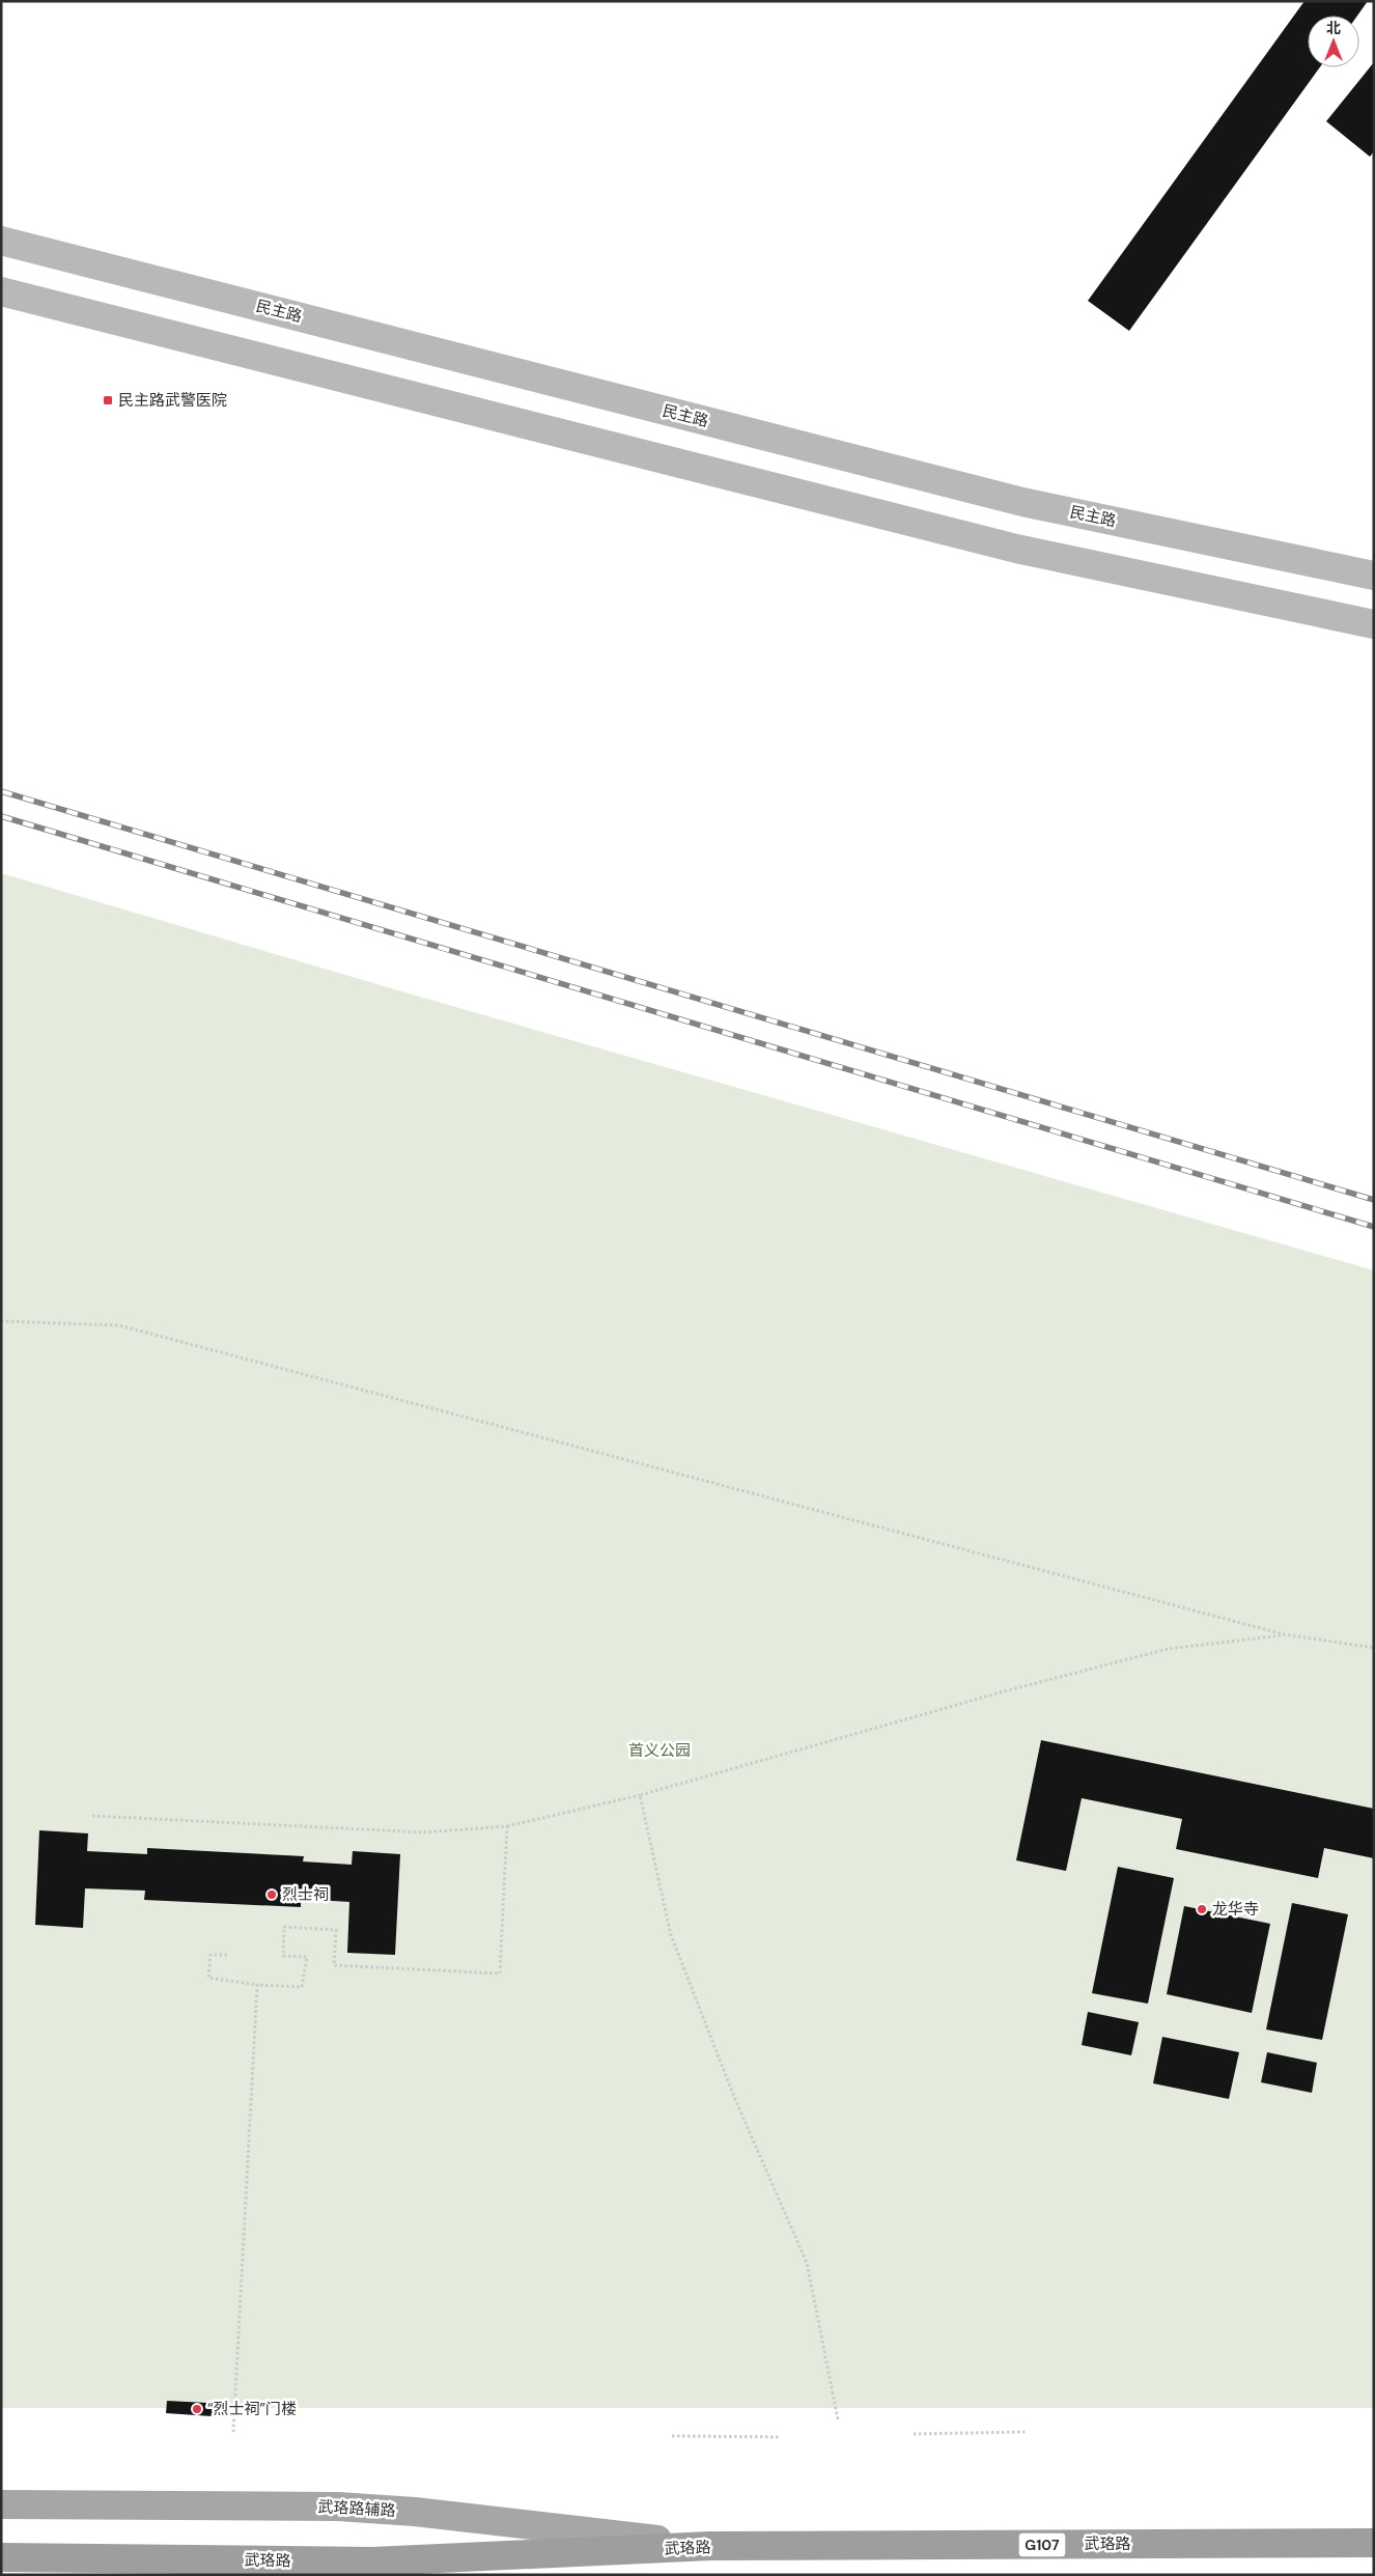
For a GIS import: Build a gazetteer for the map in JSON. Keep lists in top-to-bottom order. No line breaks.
{"streets":{"highway":["武珞路","G107"],"main road":["民主路","武珞路辅路"]},"crossings":[["武珞路辅路","武珞路"]],"parks":["首义公园"],"places":{"transit":["民主路武警医院"],"other":["烈士祠","龙华寺","“烈士祠”门楼"]},"north":"top"}
